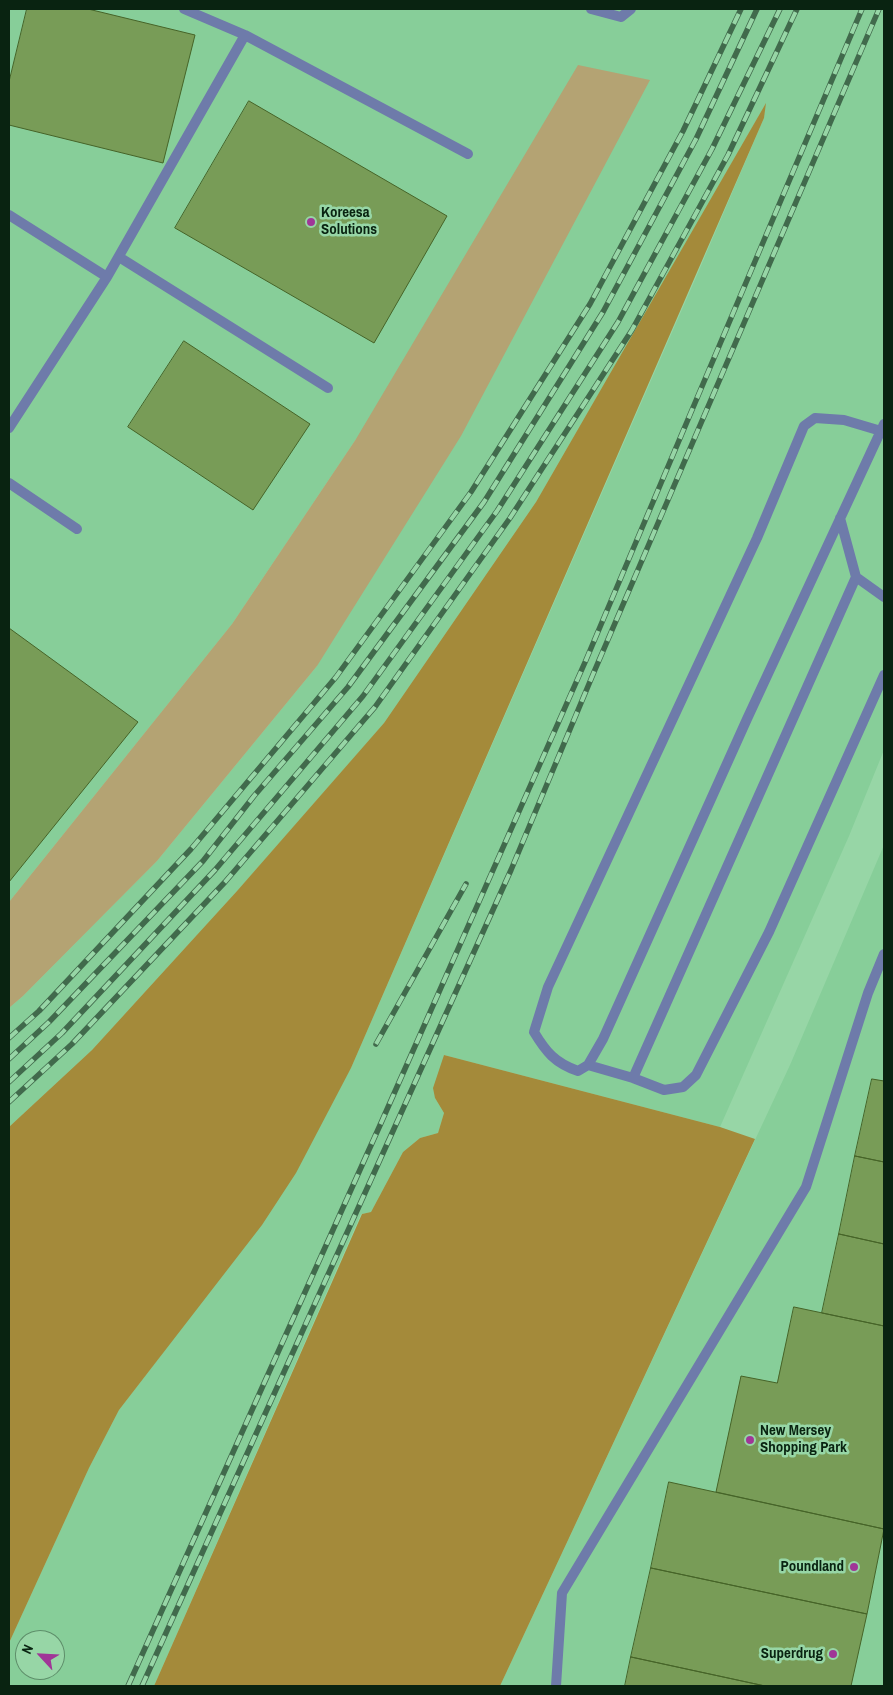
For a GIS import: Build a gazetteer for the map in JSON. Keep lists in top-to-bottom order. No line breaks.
{"places":["Koreesa Solutions","New Mersey Shopping Park","Poundland","Superdrug"],"north":"top left"}
